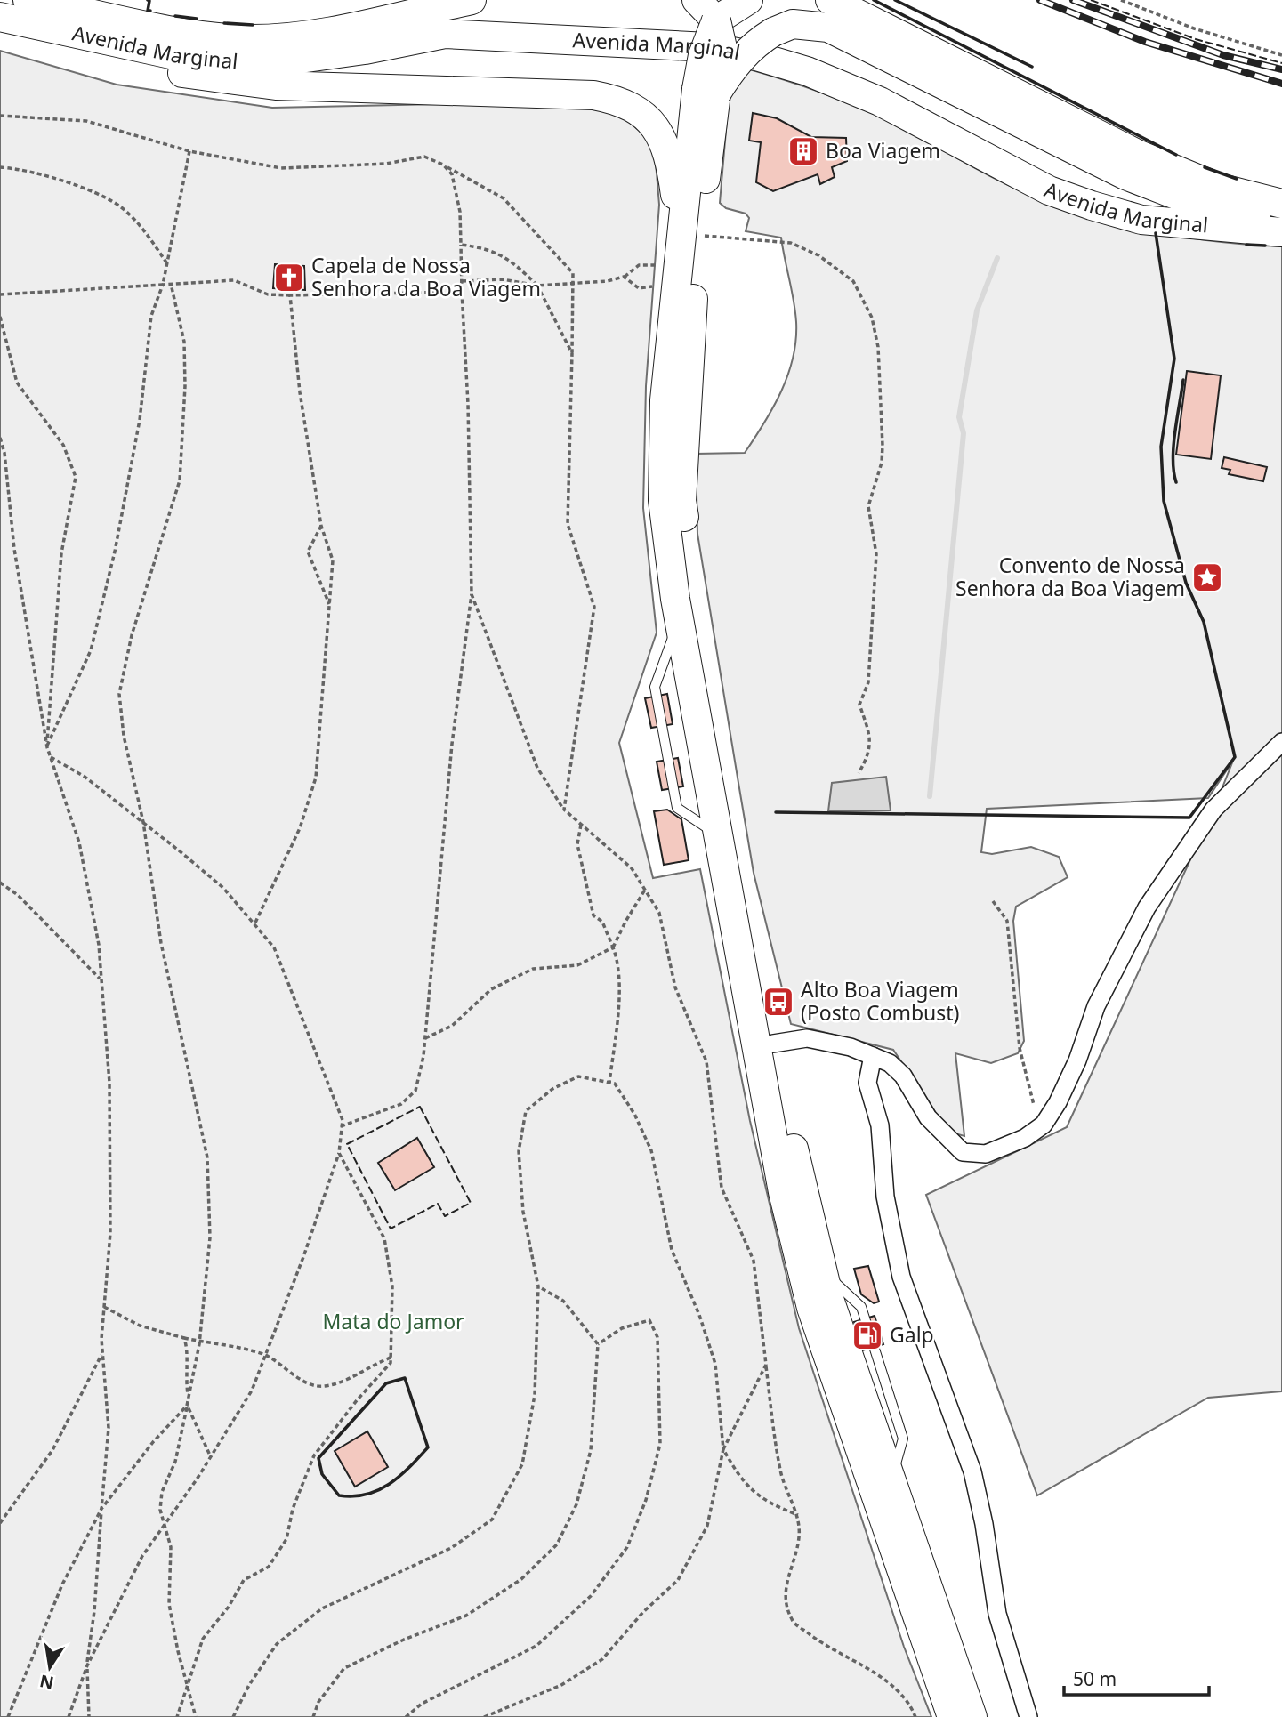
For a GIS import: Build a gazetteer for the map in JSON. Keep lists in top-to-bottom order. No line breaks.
{"streets":{"main road":["Avenida Marginal"]},"parks":["Mata do Jamor"],"places":{"building":["Boa Viagem"],"church":["Capela de Nossa Senhora da Boa Viagem"],"place":["Convento de Nossa Senhora da Boa Viagem"],"bus stop":["Alto Boa Viagem (Posto Combust)"],"fuel station":["Galp"]},"scale_bar":"50 m","north":"bottom"}
